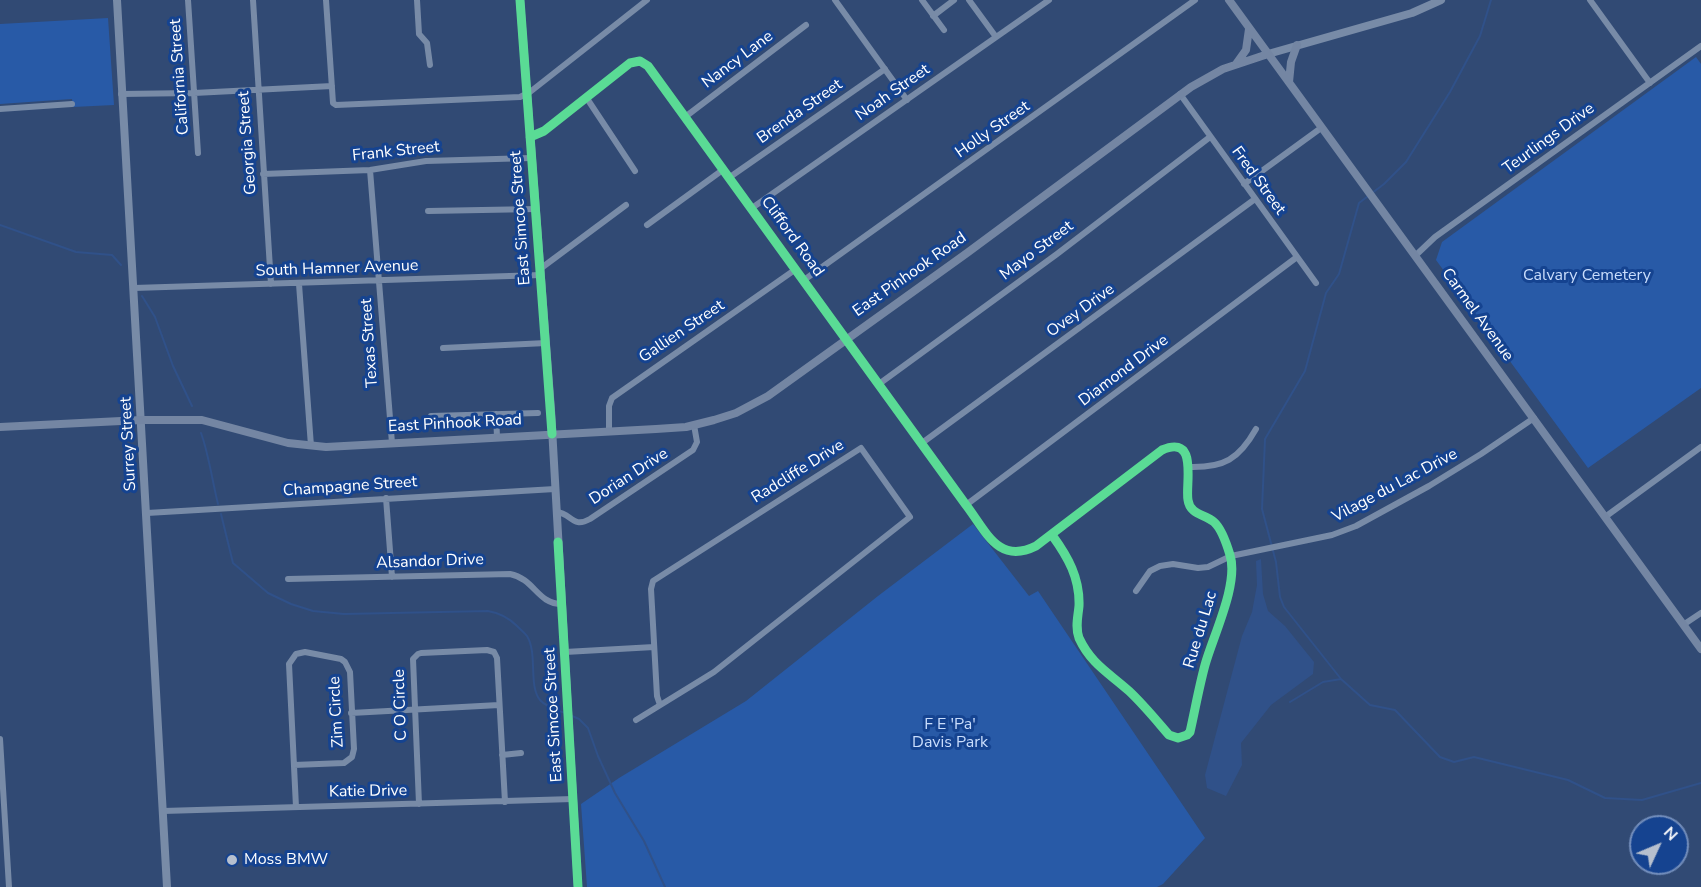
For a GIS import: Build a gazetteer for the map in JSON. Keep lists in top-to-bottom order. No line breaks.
{"streets":{"main road":["East Pinhook Road","Carmel Avenue"],"street":["Nancy Lane","California Street","Noah Street","Brenda Street","Holly Street","Teurlings Drive","Georgia Street","Frank Street","Fred Street","East Simcoe Street","Clifford Road","Mayo Street","South Hamner Avenue","Ovey Drive","Gallien Street","Texas Street","Diamond Drive","Surrey Street","Radcliffe Drive","Dorian Drive","Vilage du Lac Drive","Champagne Street","Alsandor Drive","Rue du Lac","C O Circle","Zim Circle","Katie Drive"]},"crossings":[["Nancy Lane","Clifford Road"],["Noah Street","Clifford Road"],["Brenda Street","Clifford Road"],["Holly Street","Clifford Road"],["Teurlings Drive","Carmel Avenue"],["Georgia Street","Frank Street"],["Georgia Street","South Hamner Avenue"],["Frank Street","East Simcoe Street"],["Frank Street","Texas Street"],["Fred Street","Mayo Street"],["Fred Street","East Pinhook Road"],["Fred Street","Ovey Drive"],["Fred Street","Diamond Drive"],["East Simcoe Street","Clifford Road"],["East Simcoe Street","South Hamner Avenue"],["East Simcoe Street","East Pinhook Road"],["East Simcoe Street","Dorian Drive"],["East Simcoe Street","Champagne Street"],["East Simcoe Street","Alsandor Drive"],["East Simcoe Street","Katie Drive"],["Clifford Road","Mayo Street"],["Clifford Road","East Pinhook Road"],["Clifford Road","Ovey Drive"],["Clifford Road","Gallien Street"],["Clifford Road","Diamond Drive"],["Clifford Road","Rue du Lac"],["South Hamner Avenue","Texas Street"],["South Hamner Avenue","Surrey Street"],["East Pinhook Road","Carmel Avenue"],["East Pinhook Road","Gallien Street"],["East Pinhook Road","Texas Street"],["East Pinhook Road","Surrey Street"],["East Pinhook Road","Dorian Drive"],["Carmel Avenue","Vilage du Lac Drive"],["Surrey Street","Champagne Street"],["Surrey Street","Katie Drive"],["Vilage du Lac Drive","Rue du Lac"],["C O Circle","Katie Drive"],["Zim Circle","Katie Drive"]],"parks":["Calvary Cemetery","F E 'Pa' Davis Park"],"places":["Moss BMW"],"north":"top right"}
